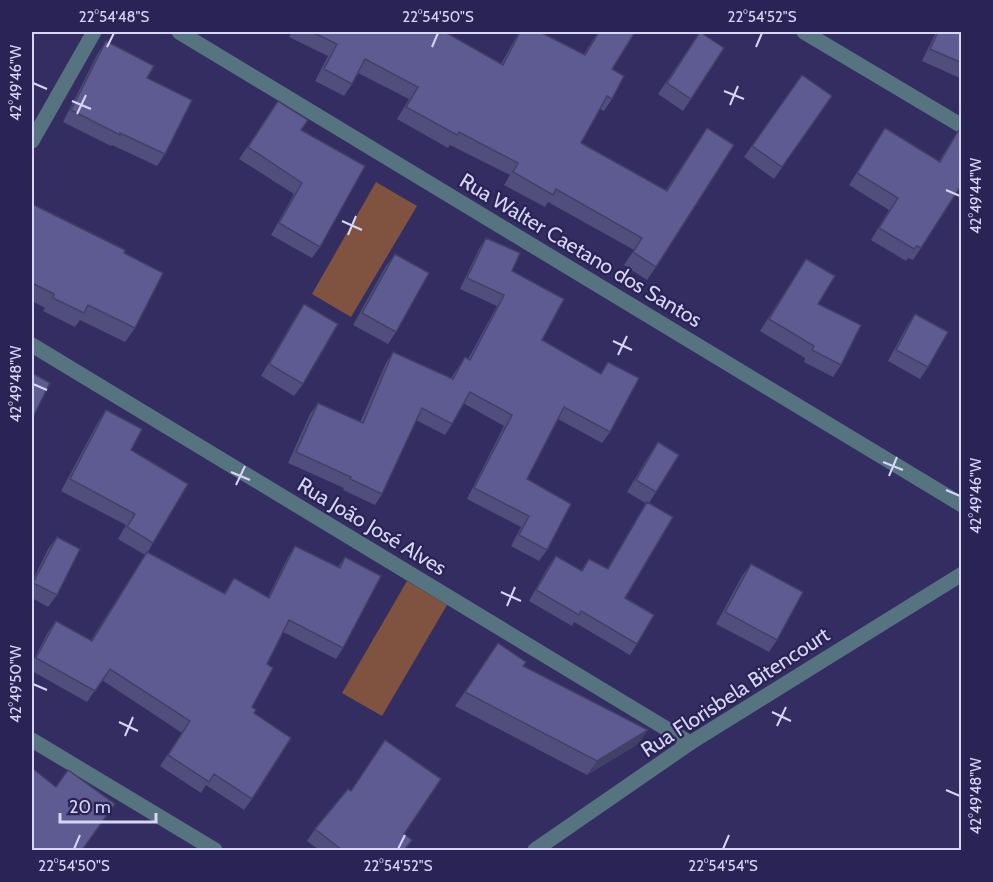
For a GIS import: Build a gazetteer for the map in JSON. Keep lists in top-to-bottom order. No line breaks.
{"streets":{"street":["Rua Walter Caetano dos Santos","Rua João José Alves","Rua Florisbela Bitencourt"]},"crossings":[["Rua João José Alves","Rua Florisbela Bitencourt"]],"scale_bar":"20 m","coordinates":["22°54'48\"S","22°54'50\"S","22°54'52\"S","42°49'46\"W","42°49'44\"W","42°49'48\"W","42°49'50\"W","22°54'54\"S"]}
